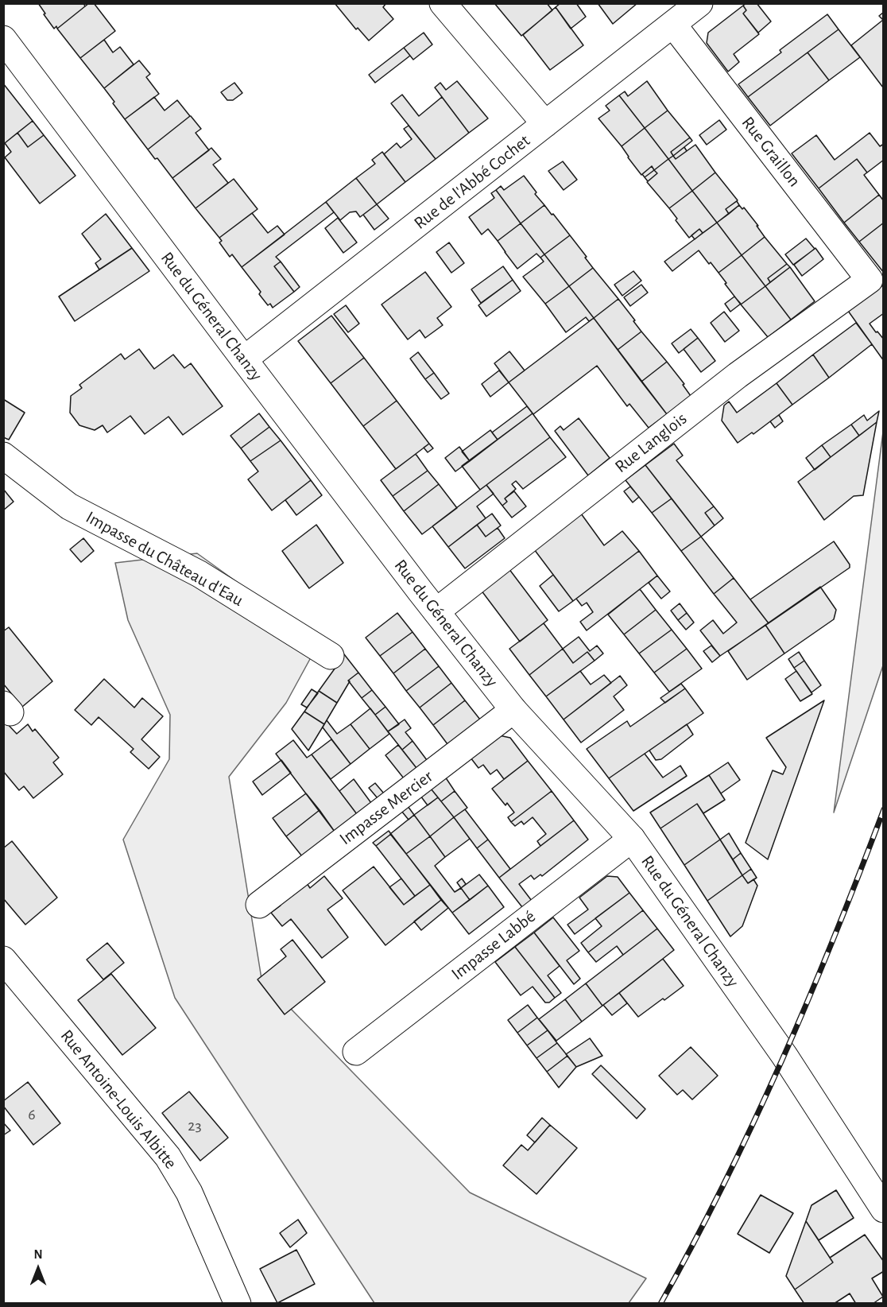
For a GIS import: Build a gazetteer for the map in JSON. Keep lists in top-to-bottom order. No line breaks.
{"streets":{"street":["Rue Graillon","Rue de l'Abbé Cochet","Rue du Géneral Chanzy","Rue Langlois","Impasse du Château d'Eau","Impasse Mercier","Impasse Labbé","Rue Antoine-Louis Albitte"]},"crossings":[["Rue Graillon","Rue de l'Abbé Cochet"],["Rue Graillon","Rue Langlois"],["Rue de l'Abbé Cochet","Rue du Géneral Chanzy"],["Rue du Géneral Chanzy","Rue Langlois"],["Rue du Géneral Chanzy","Impasse Mercier"],["Rue du Géneral Chanzy","Impasse Labbé"]],"house_numbers":["6","23"],"north":"top"}
